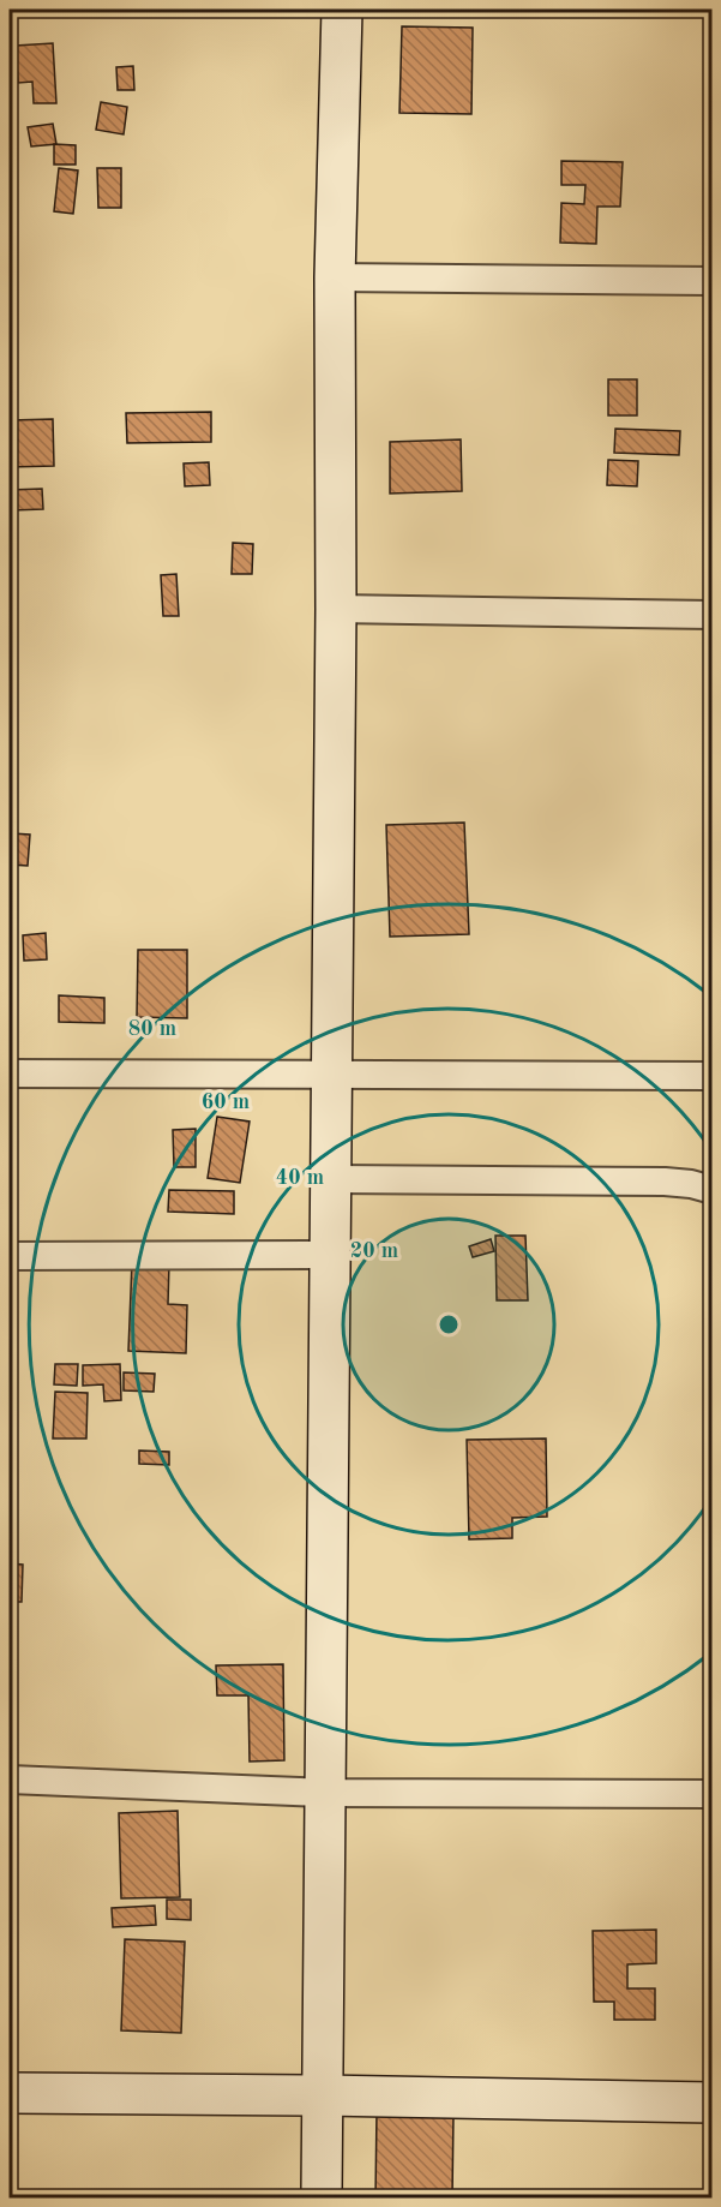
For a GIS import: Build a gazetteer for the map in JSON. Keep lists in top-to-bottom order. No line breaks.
{"rings":["80 m","60 m","40 m","20 m"]}
